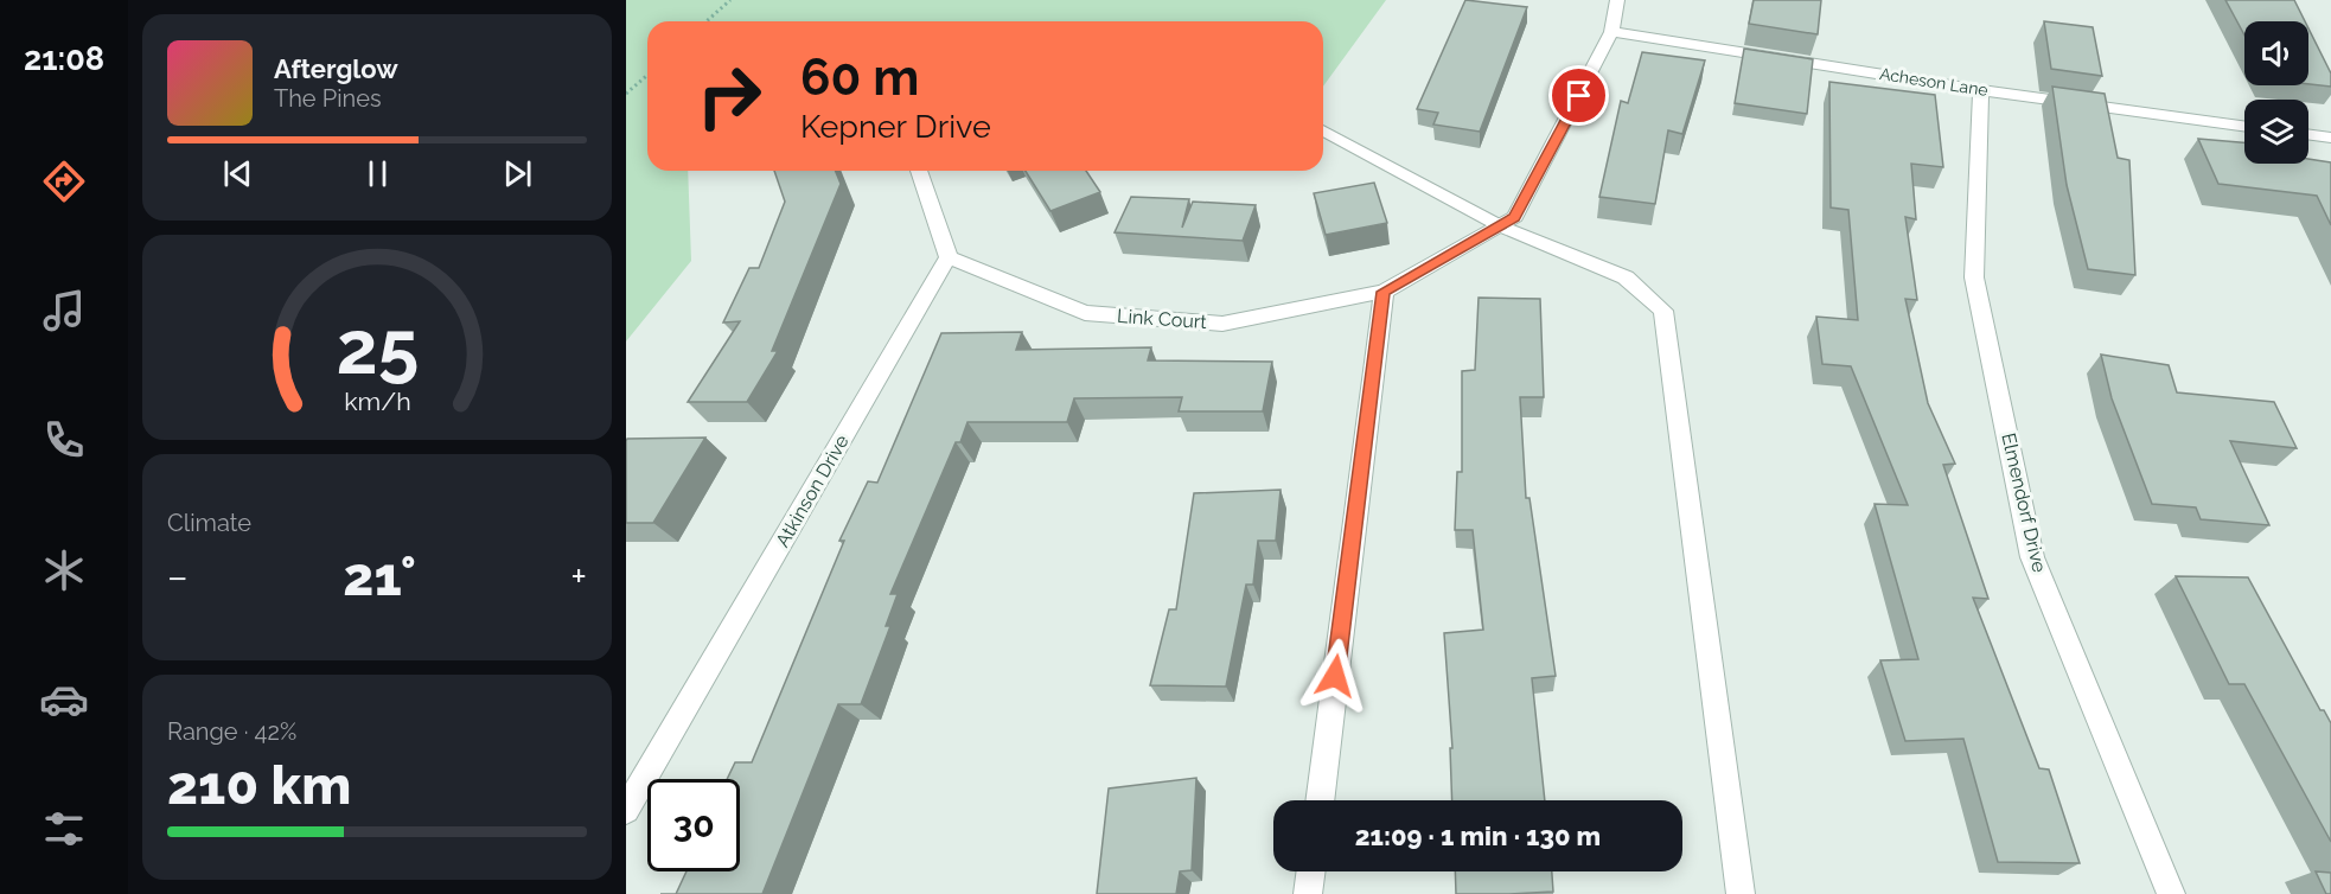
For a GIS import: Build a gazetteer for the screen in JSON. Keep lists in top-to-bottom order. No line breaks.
{"streets":{"street":["Acheson Lane","Link Court","Atkinson Drive","Elmendorf Drive"]},"crossings":[["Acheson Lane","Link Court"],["Acheson Lane","Elmendorf Drive"],["Link Court","Atkinson Drive"]],"page":{"tabs":"21:08","turn":["60 m","Kepner Drive"],"song":["Afterglow","The Pines"],"tile":["Climate",["Range · 42%","210 km"]],"heat":["−","21°","+"],"limit":"30","trip":"21:09 · 1 min · 130 m","gauge":["25","km/h"]}}
